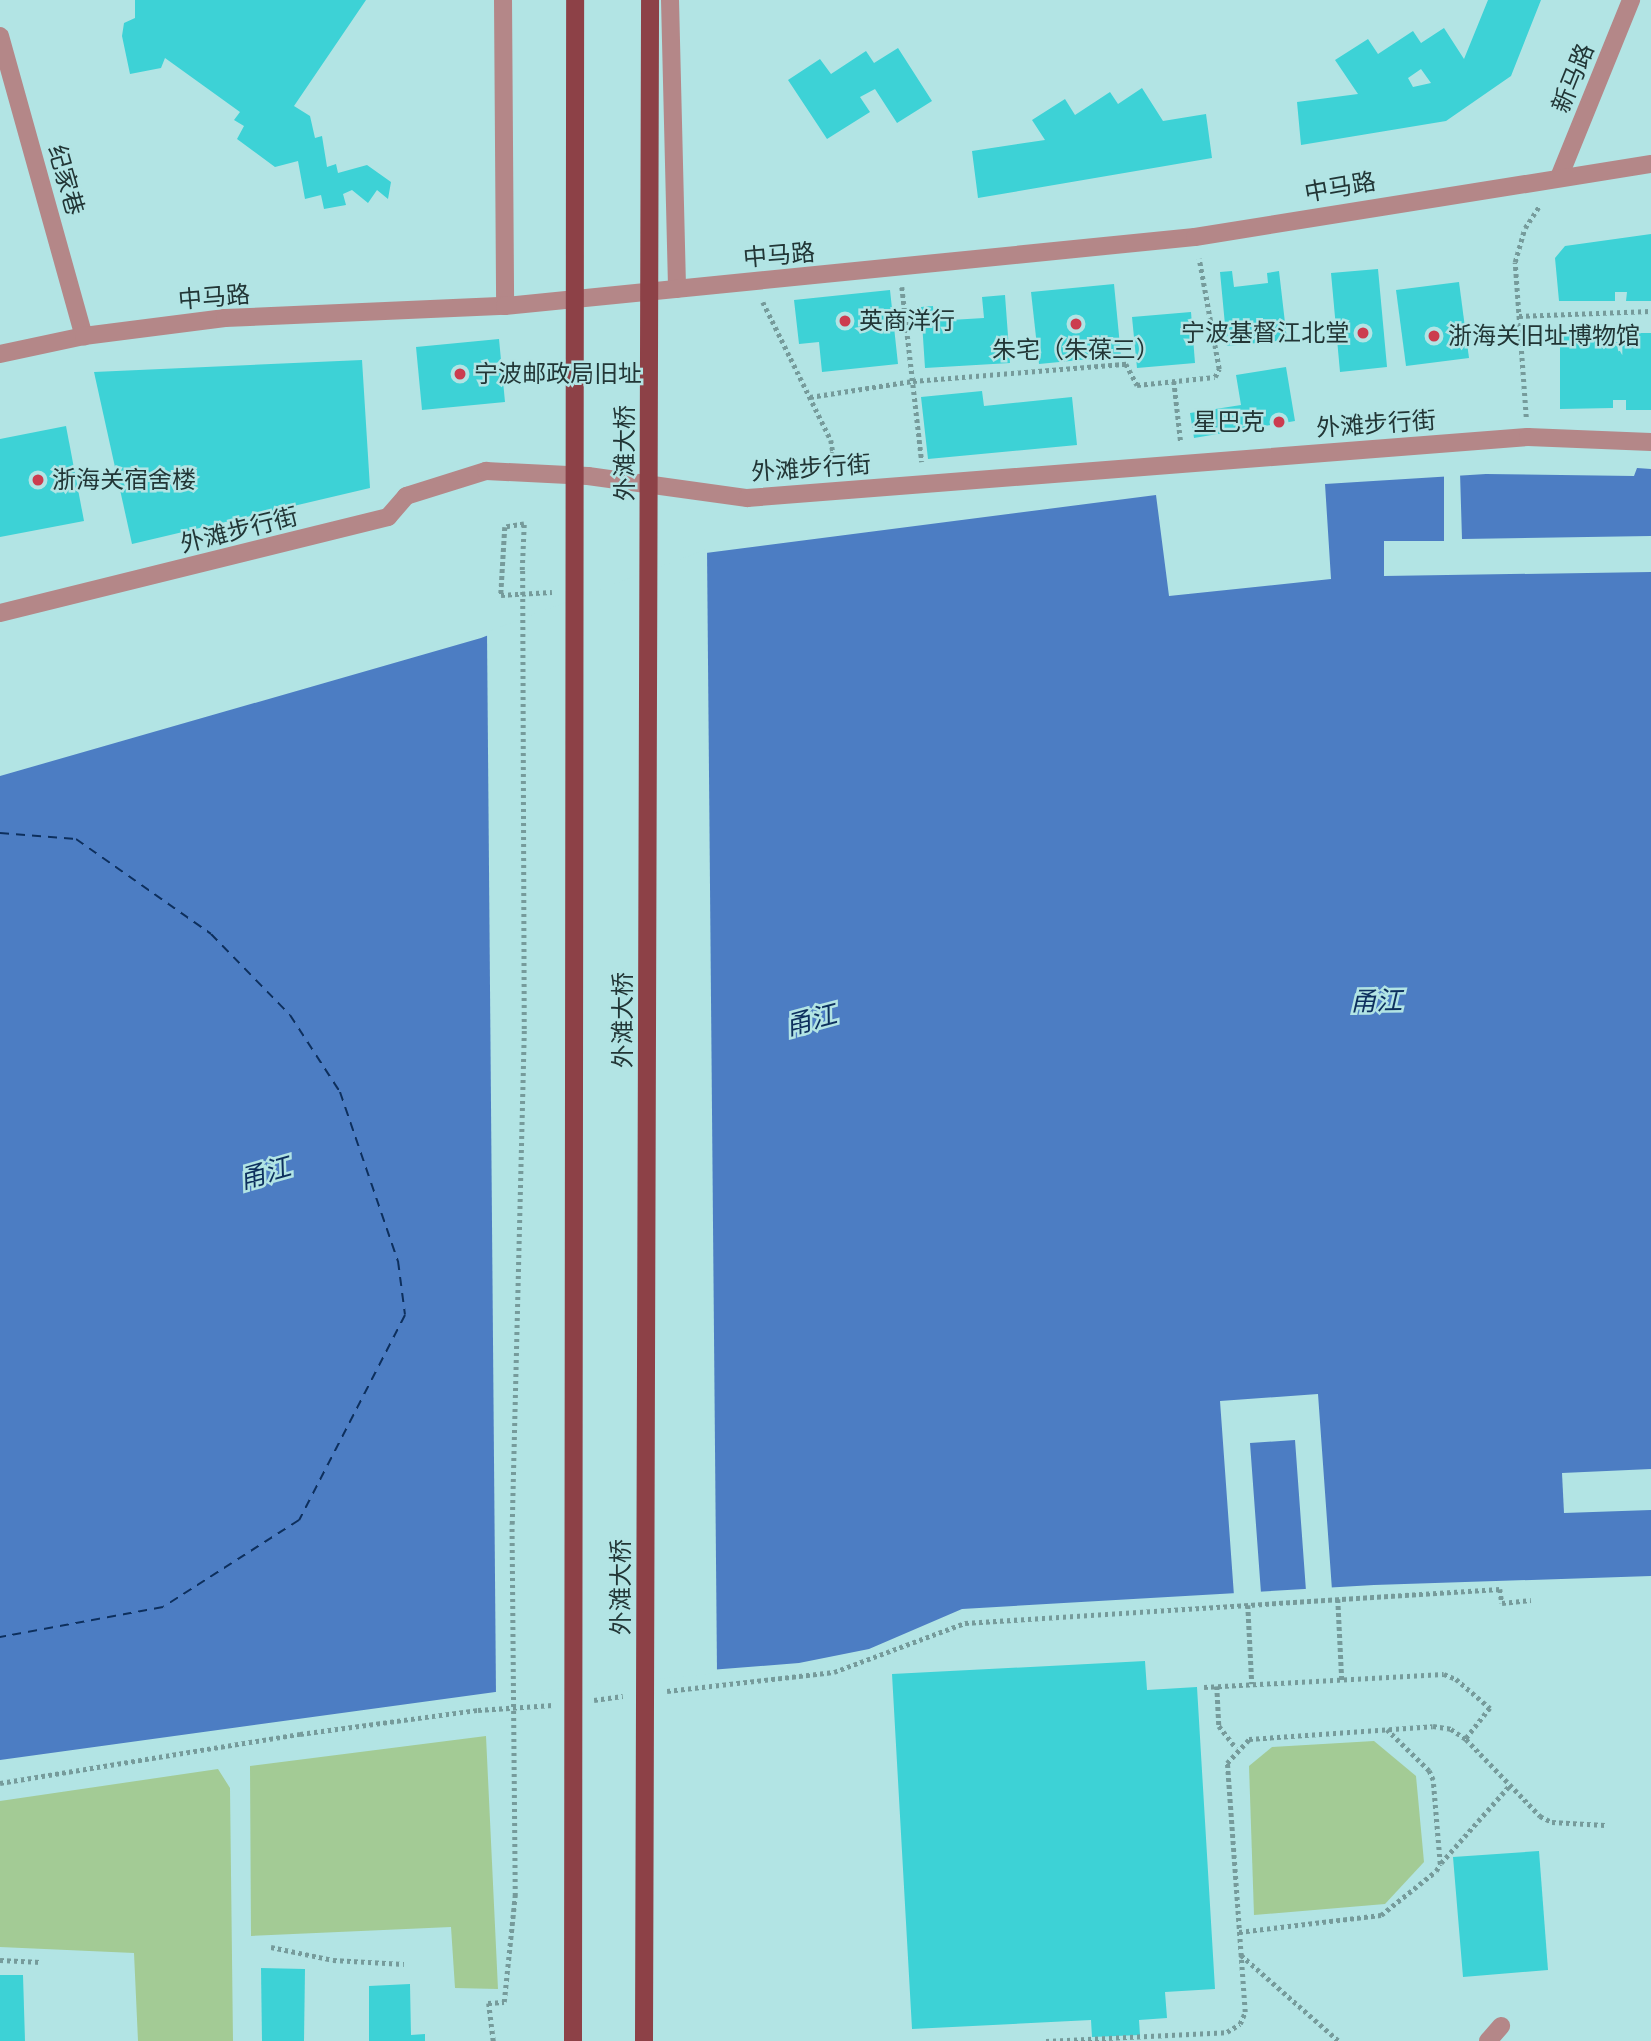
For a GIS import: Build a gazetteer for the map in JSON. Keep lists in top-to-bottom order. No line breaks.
{"streets":{"main road":["外滩大桥"],"street":["新马路","纪家巷","中马路","外滩步行街"]},"crossings":[["新马路","中马路"],["纪家巷","中马路"]],"water":["甬江"],"places":["英商洋行","朱宅（朱葆三）","宁波基督江北堂","浙海关旧址博物馆","宁波邮政局旧址","星巴克","浙海关宿舍楼"]}
